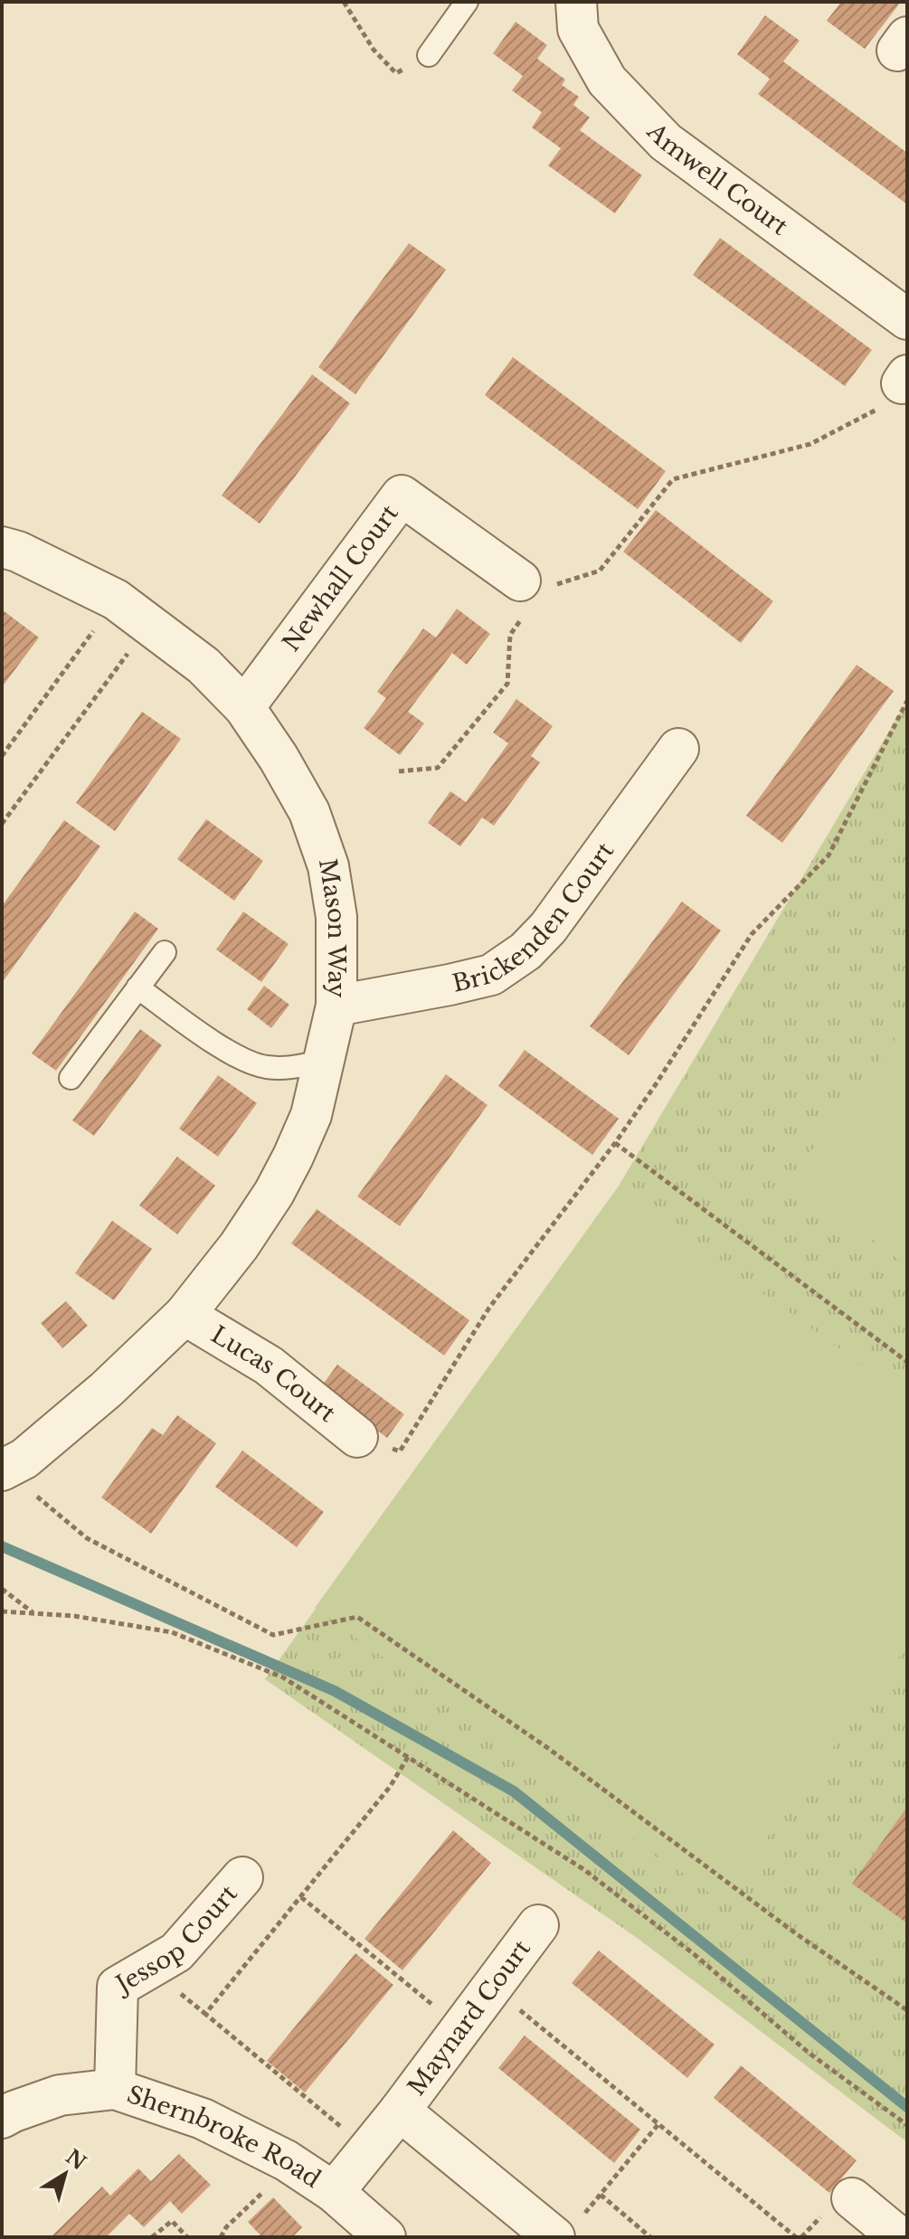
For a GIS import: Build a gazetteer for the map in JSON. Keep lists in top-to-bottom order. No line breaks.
{"streets":{"street":["Amwell Court","Newhall Court","Brickenden Court","Mason Way","Lucas Court","Jessop Court","Maynard Court","Shernbroke Road"]},"crossings":[["Newhall Court","Mason Way"],["Brickenden Court","Mason Way"],["Mason Way","Lucas Court"],["Jessop Court","Shernbroke Road"],["Maynard Court","Shernbroke Road"]],"north":"top right"}
